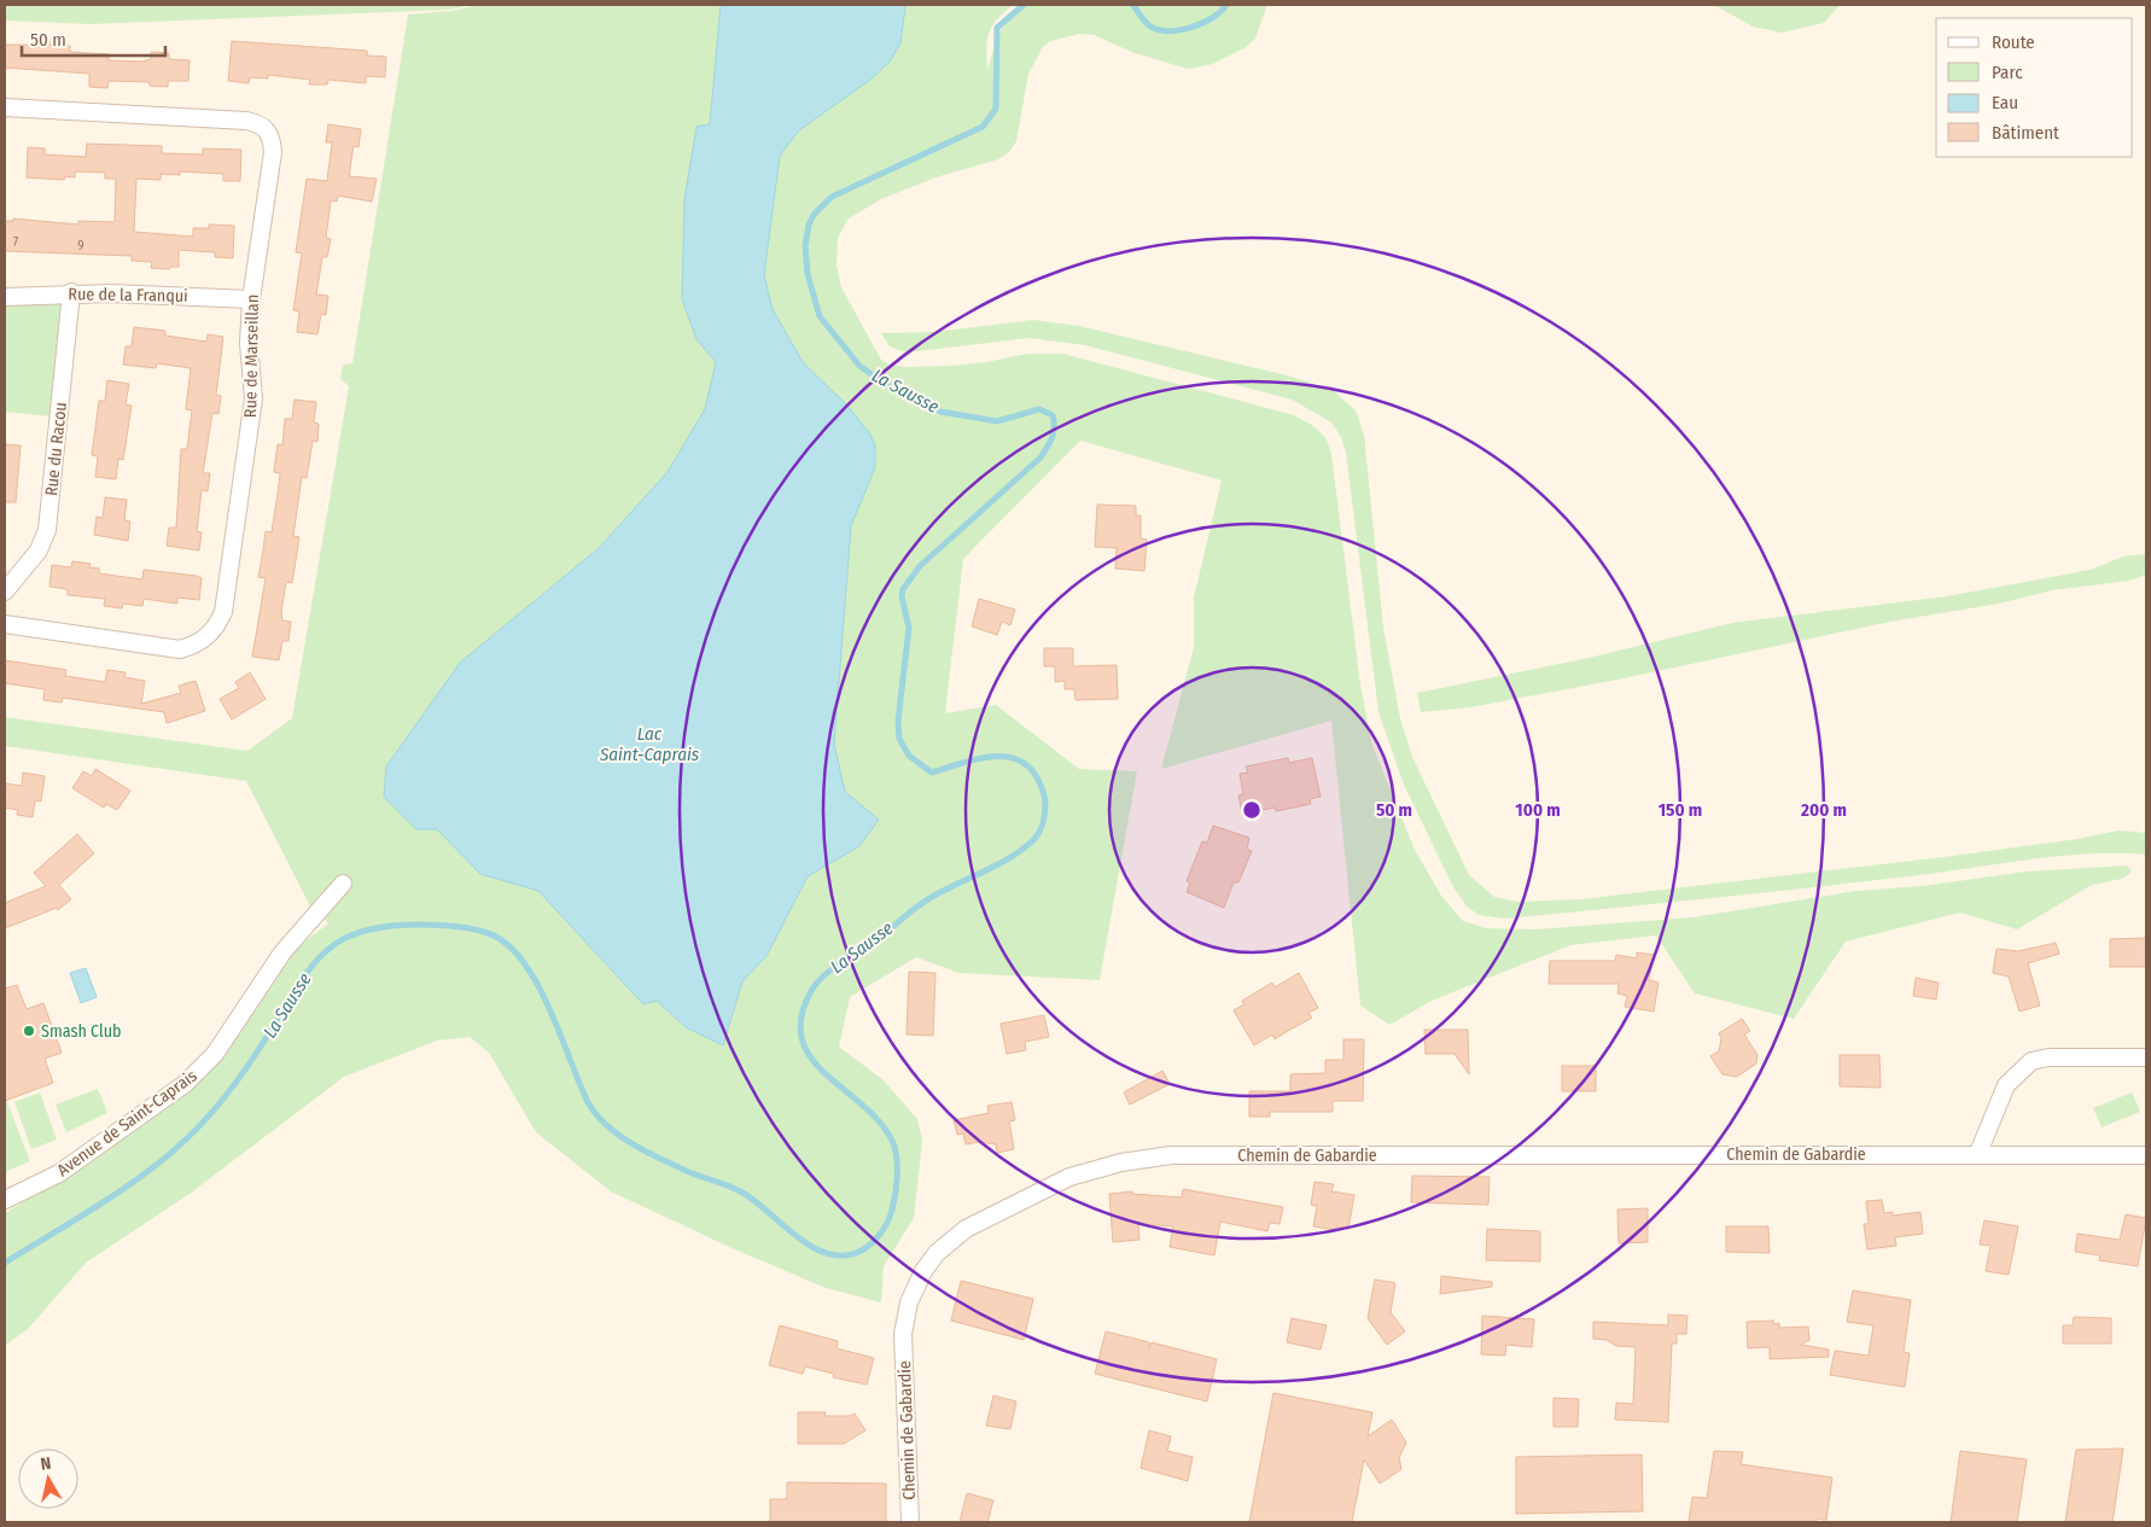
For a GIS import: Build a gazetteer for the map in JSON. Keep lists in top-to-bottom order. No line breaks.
{"streets":{"street":["Rue de la Franqui","Rue de Marseillan","Rue du Racou","Avenue de Saint-Caprais","Chemin de Gabardie"]},"crossings":[["Rue de la Franqui","Rue de Marseillan"],["Rue de la Franqui","Rue du Racou"]],"water":["La Sausse","Lac Saint-Caprais"],"places":["Smash Club"],"house_numbers":["7","9"],"legend":["Route","Parc","Eau","Bâtiment"],"scale_bar":"50 m","north":"top","rings":["50 m","100 m","150 m","200 m"]}
